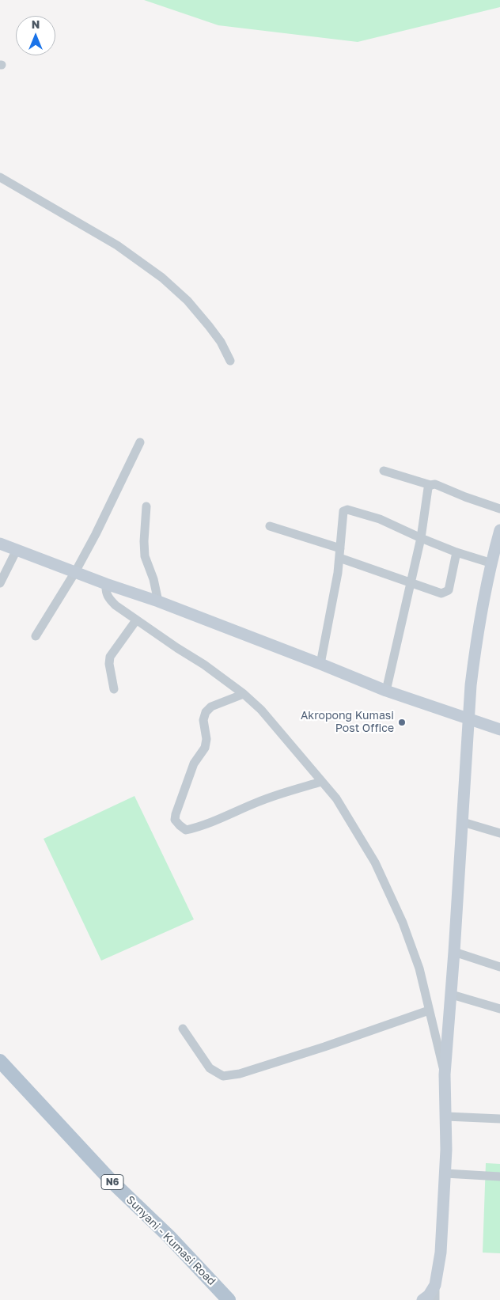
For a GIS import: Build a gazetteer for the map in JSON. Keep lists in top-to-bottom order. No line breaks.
{"streets":{"main road":["N6","Sunyani - Kumasi Road"]},"places":["Akropong Kumasi Post Office"],"north":"top"}
